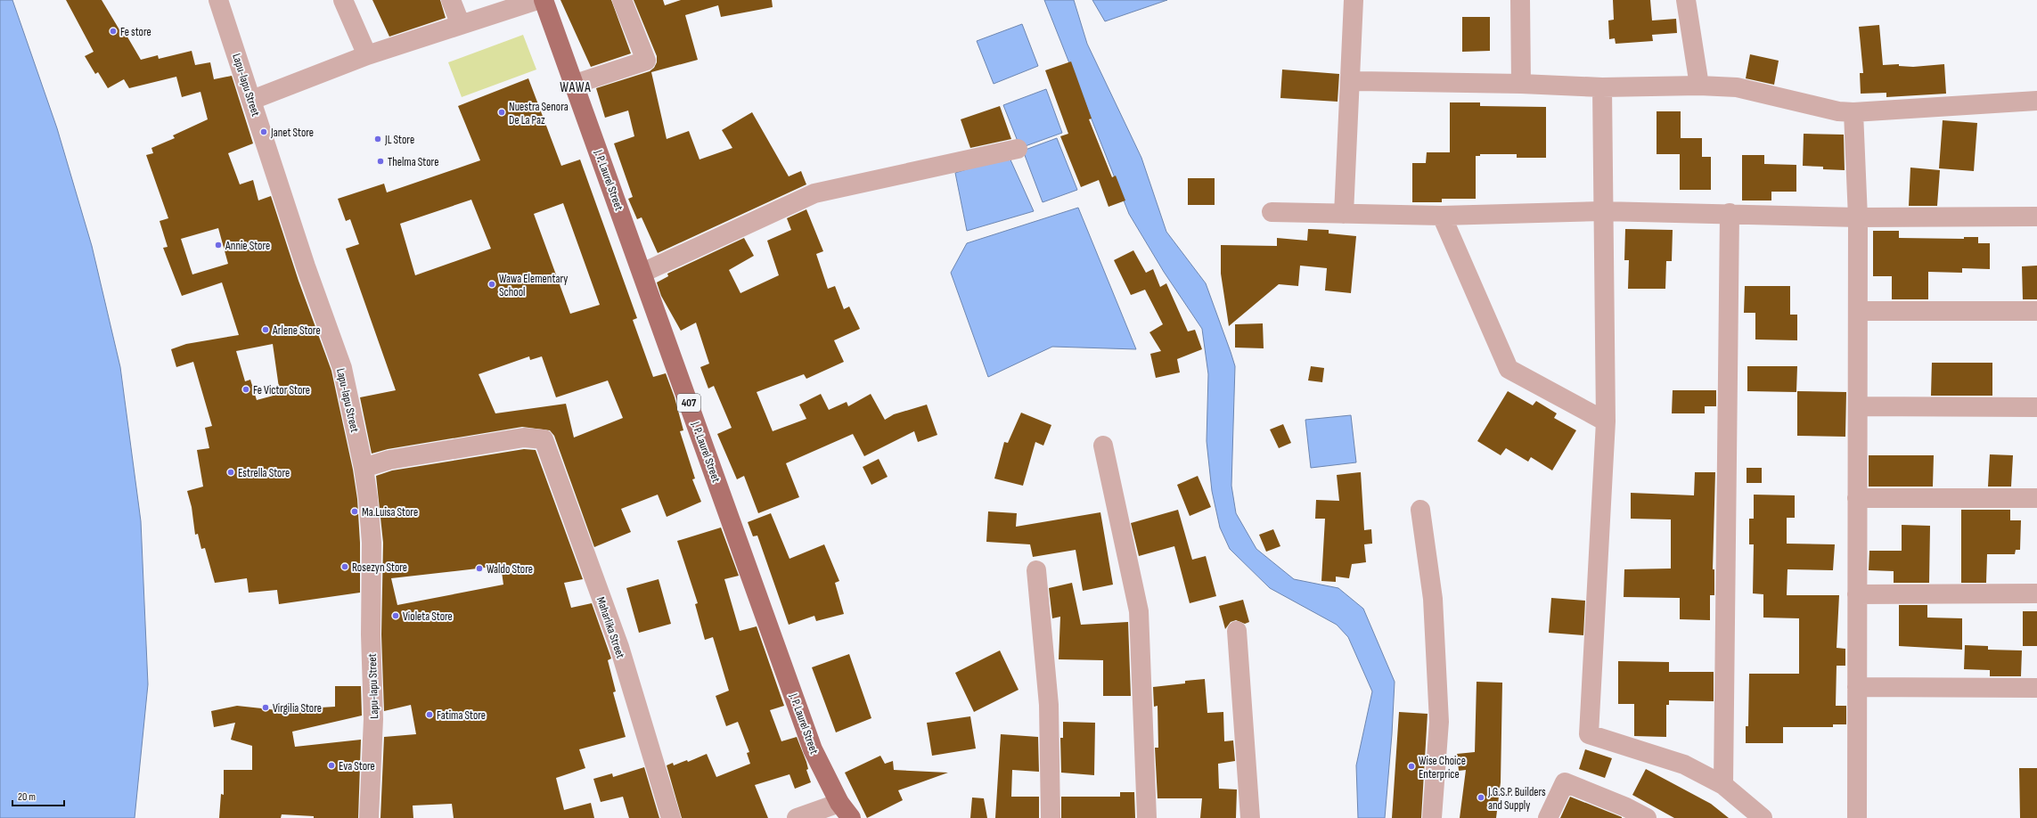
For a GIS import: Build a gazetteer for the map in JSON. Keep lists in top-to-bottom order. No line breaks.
{"streets":{"main road":["J. P. Laurel Street","407"],"street":["Lapu-lapu Street","Maharlika Street"]},"crossings":[["Lapu-lapu Street","Maharlika Street"]],"districts":["WAWA"],"places":["Fe store","Nuestra Senora De La Paz","Janet Store","JL Store","Thelma Store","Annie Store","Wawa Elementary School","Arlene Store","Fe Victor Store","Estrella Store","Ma.Luisa Store","Rosezyn Store","Waldo Store","Violeta Store","Virgilia Store","Fatima Store","Eva Store","Wise Choice Enterprice","J.G.S.P. Builders and Supply"],"scale_bar":"20 m"}
